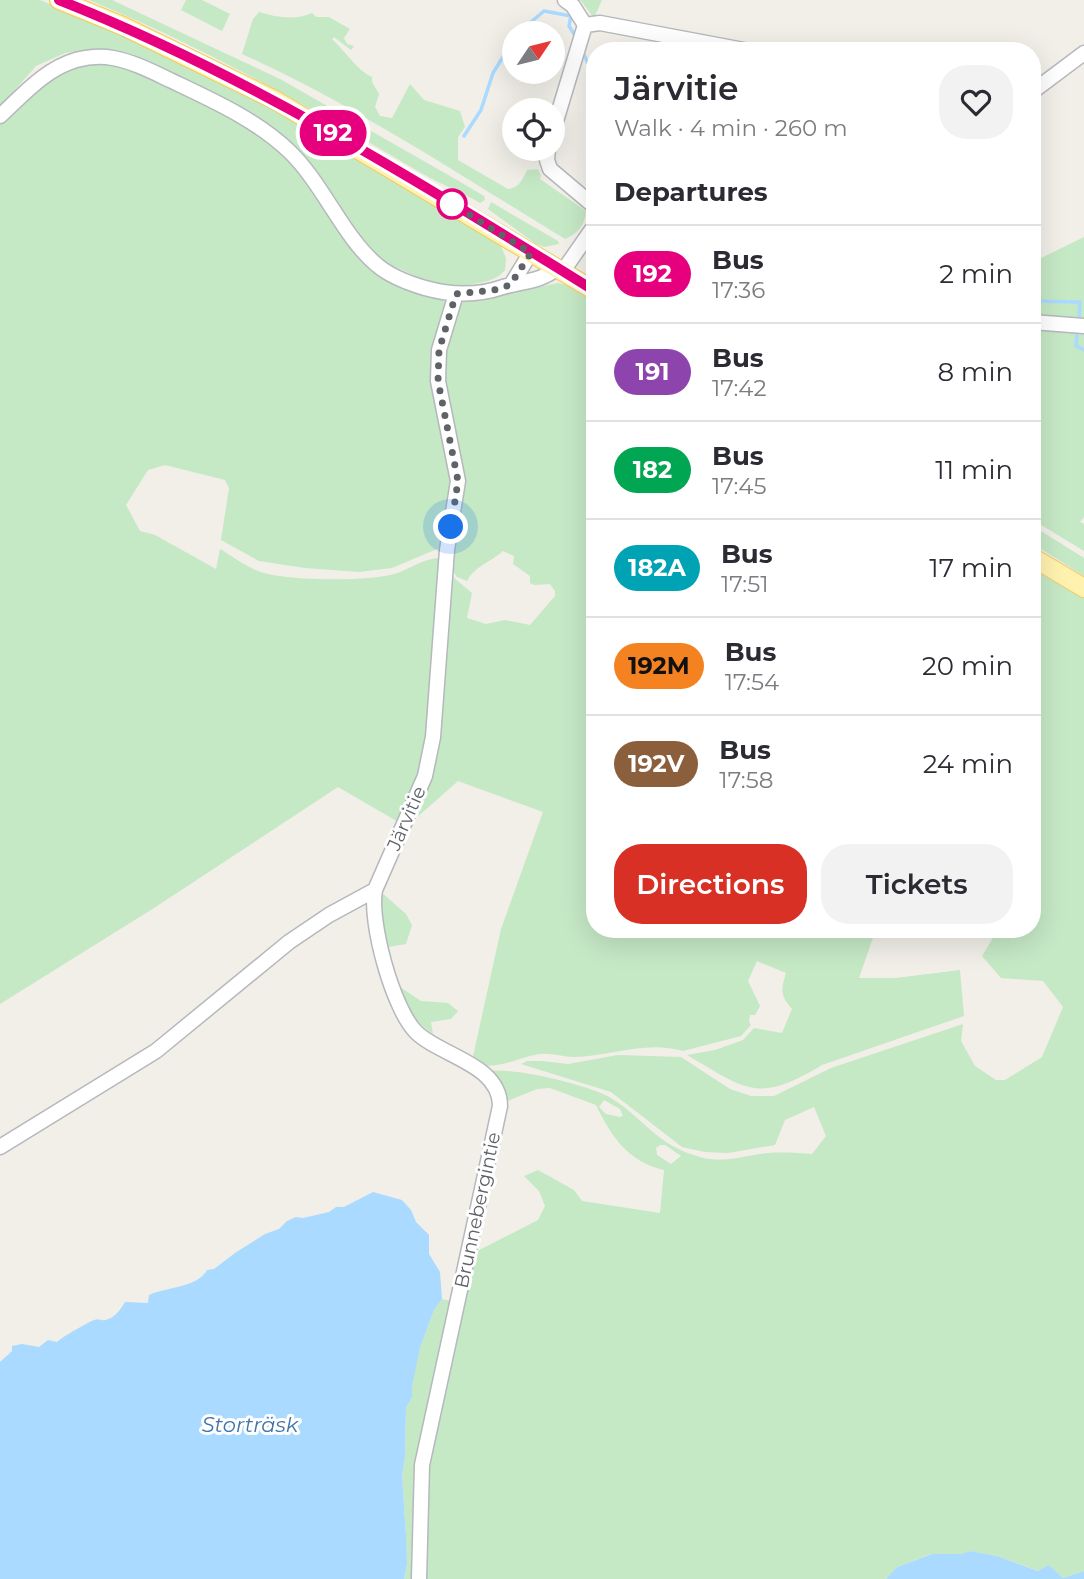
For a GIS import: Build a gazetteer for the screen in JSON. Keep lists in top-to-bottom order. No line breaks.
{"streets":{"street":["Järvitie","Brunnebergintie"]},"crossings":[["Järvitie","Brunnebergintie"]],"water":["Storträsk"],"lines":["bus line 192"],"north":"top right","page":{"on_map":"192","heading":[["Järvitie","Walk · 4 min · 260 m"],"Departures"],"list":[{"mark":"192","name":"Bus","note":"17:36","value":"2 min"},{"mark":"191","name":"Bus","note":"17:42","value":"8 min"},{"mark":"182","name":"Bus","note":"17:45","value":"11 min"},{"mark":"182A","name":"Bus","note":"17:51","value":"17 min"},{"mark":"192M","name":"Bus","note":"17:54","value":"20 min"},{"mark":"192V","name":"Bus","note":"17:58","value":"24 min"}],"buttons":["Directions","Tickets"]}}
